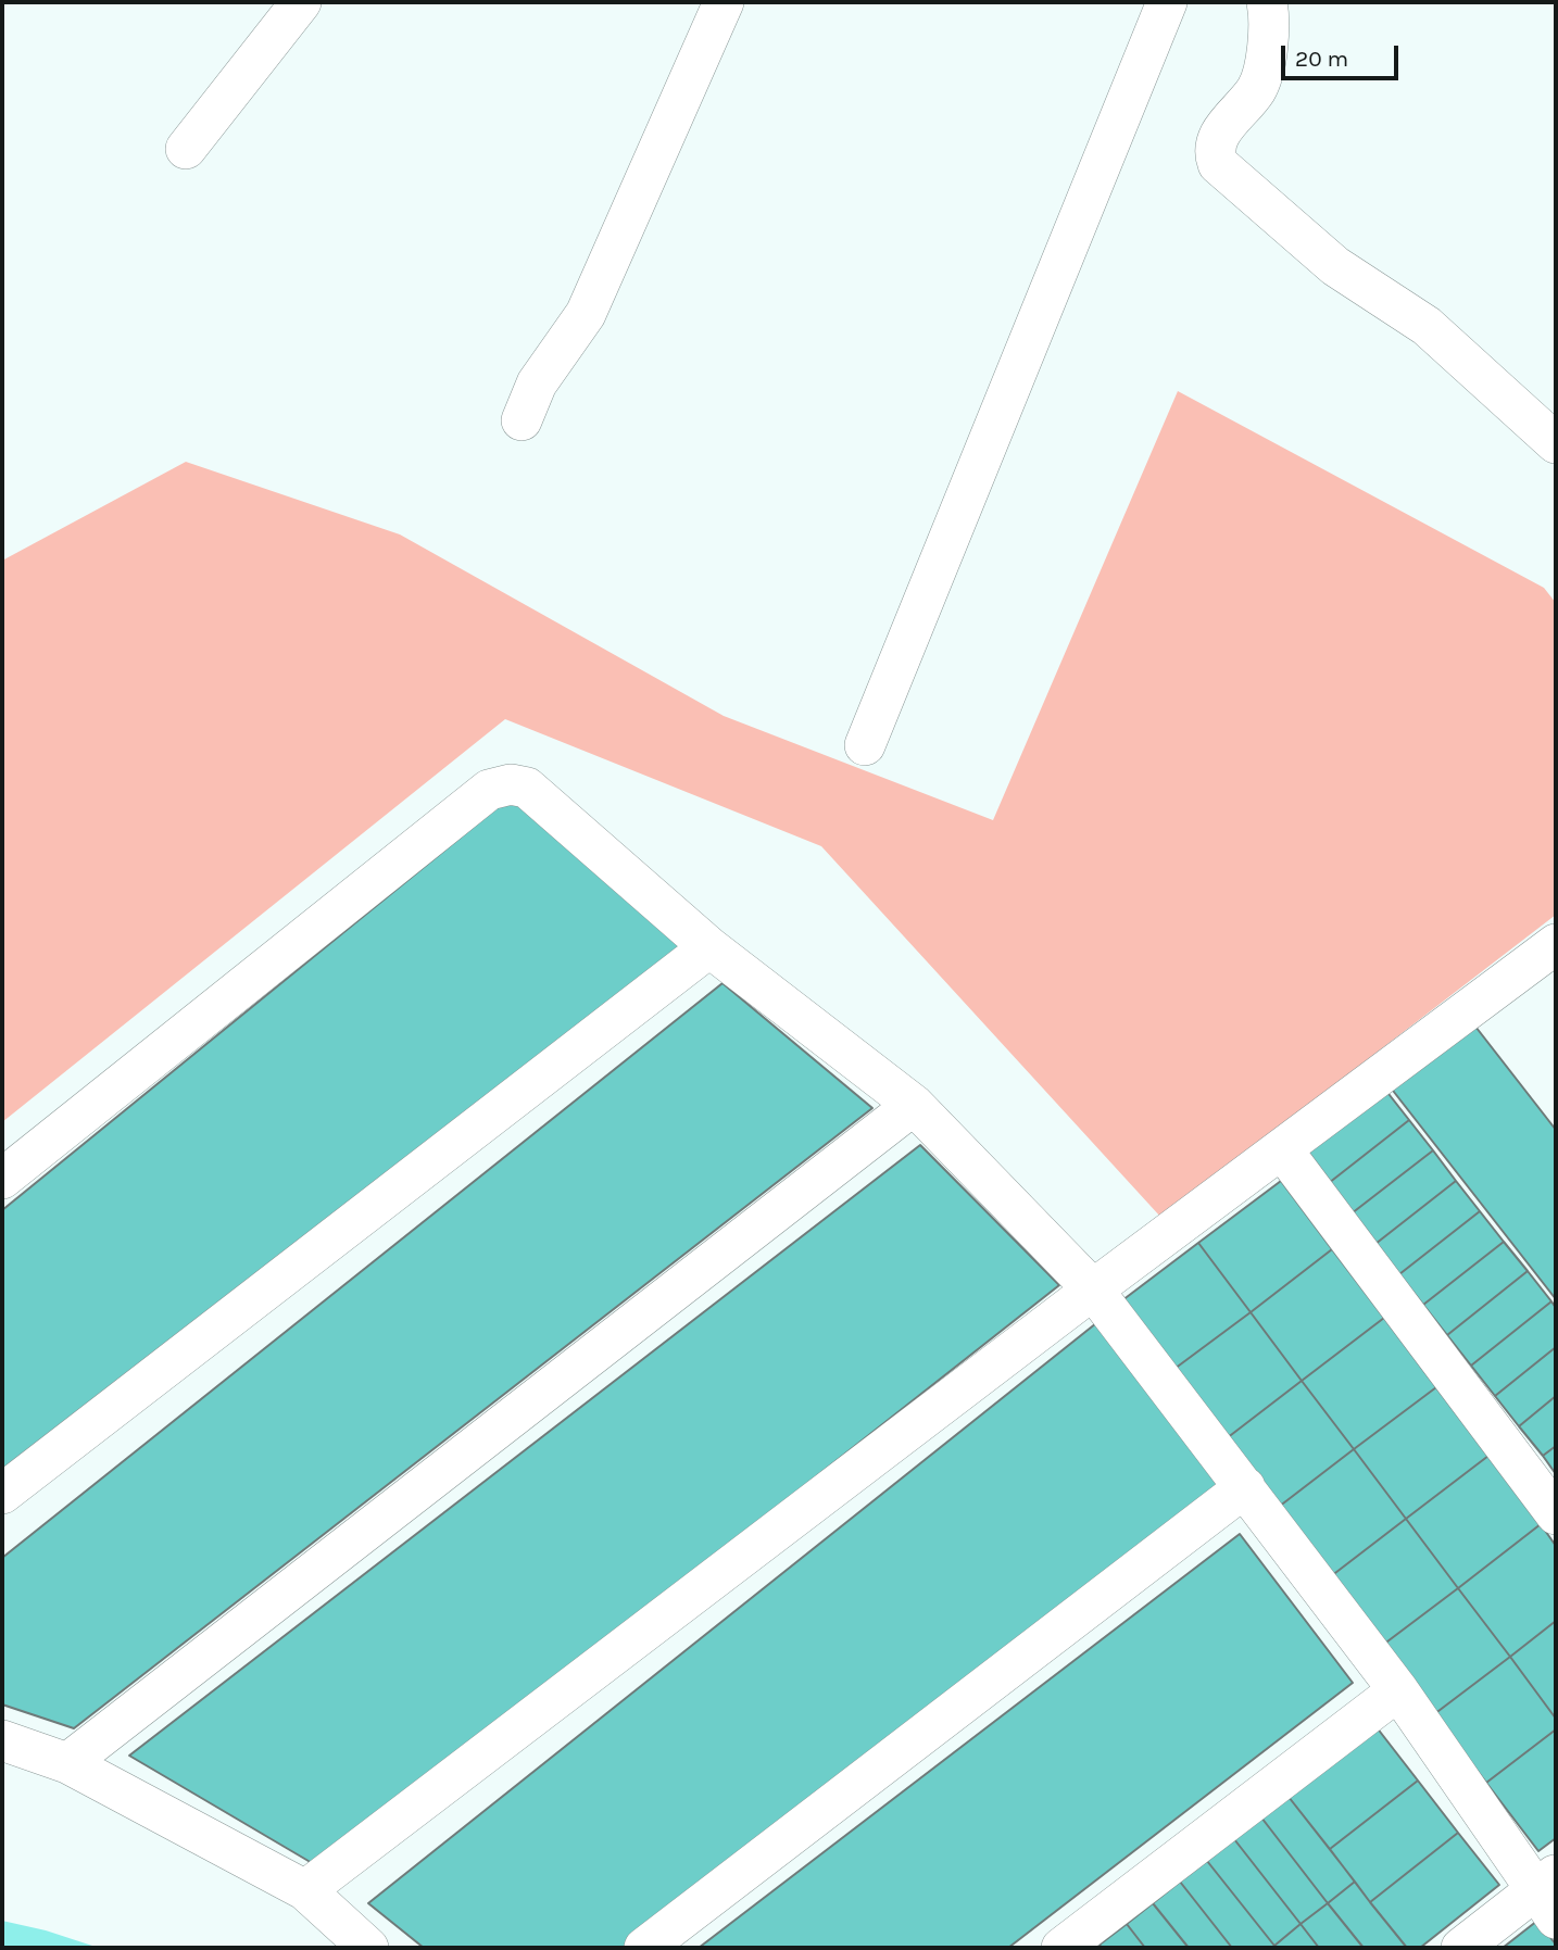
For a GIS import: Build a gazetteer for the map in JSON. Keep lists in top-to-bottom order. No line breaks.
{"scale_bar":"20 m"}
